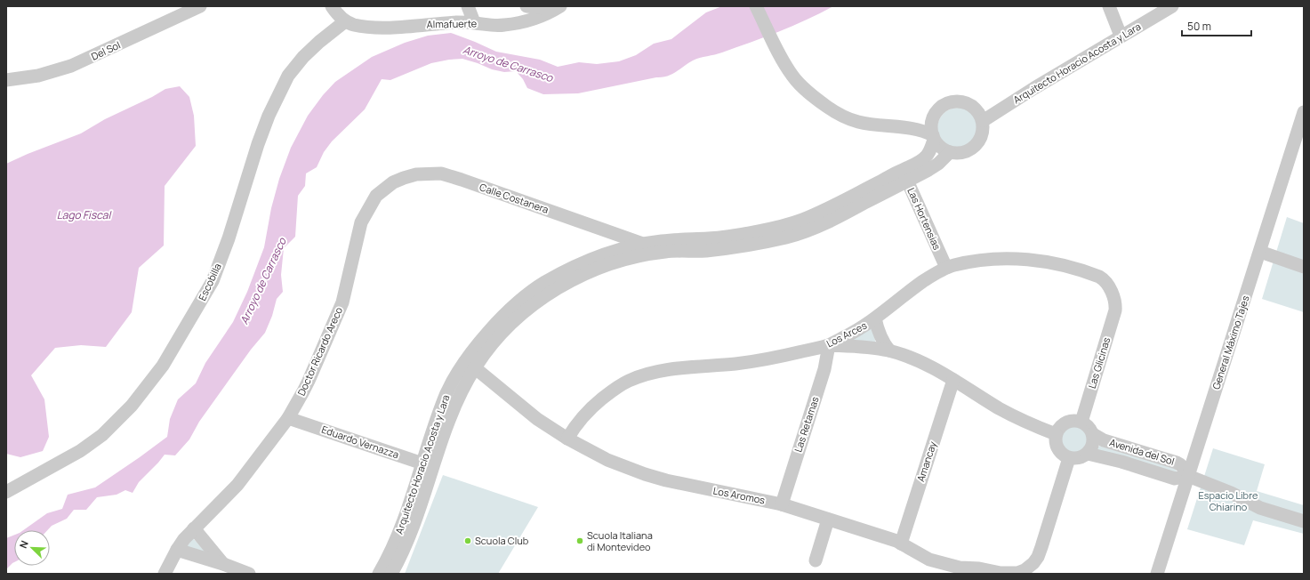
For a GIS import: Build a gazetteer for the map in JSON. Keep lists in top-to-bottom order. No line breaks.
{"streets":{"street":["Almafuerte","Del Sol","Arquitecto Horacio Acosta y Lara","Calle Costanera","Las Hortensias","Escobilla","Los Arces","General Máximo Tajes","Doctor Ricardo Areco","Las Glicinas","Las Retamas","Eduardo Vernazza","Avenida del Sol","Amancay","Los Aromos"]},"crossings":[["Almafuerte","Escobilla"],["Arquitecto Horacio Acosta y Lara","Calle Costanera"],["Arquitecto Horacio Acosta y Lara","Las Hortensias"],["Arquitecto Horacio Acosta y Lara","Eduardo Vernazza"],["Arquitecto Horacio Acosta y Lara","Los Aromos"],["Calle Costanera","Doctor Ricardo Areco"],["Las Hortensias","Los Arces"],["Los Arces","Las Glicinas"],["Los Arces","Las Retamas"],["Los Arces","Los Aromos"],["General Máximo Tajes","Avenida del Sol"],["Doctor Ricardo Areco","Eduardo Vernazza"],["Las Glicinas","Avenida del Sol"],["Las Glicinas","Los Aromos"],["Las Retamas","Los Aromos"],["Avenida del Sol","Los Aromos"],["Amancay","Los Aromos"]],"water":["Arroyo de Carrasco","Lago Fiscal"],"parks":["Espacio Libre Chiarino"],"places":["Scuola Club","Scuola Italiana di Montevideo"],"scale_bar":"50 m","north":"top left"}
